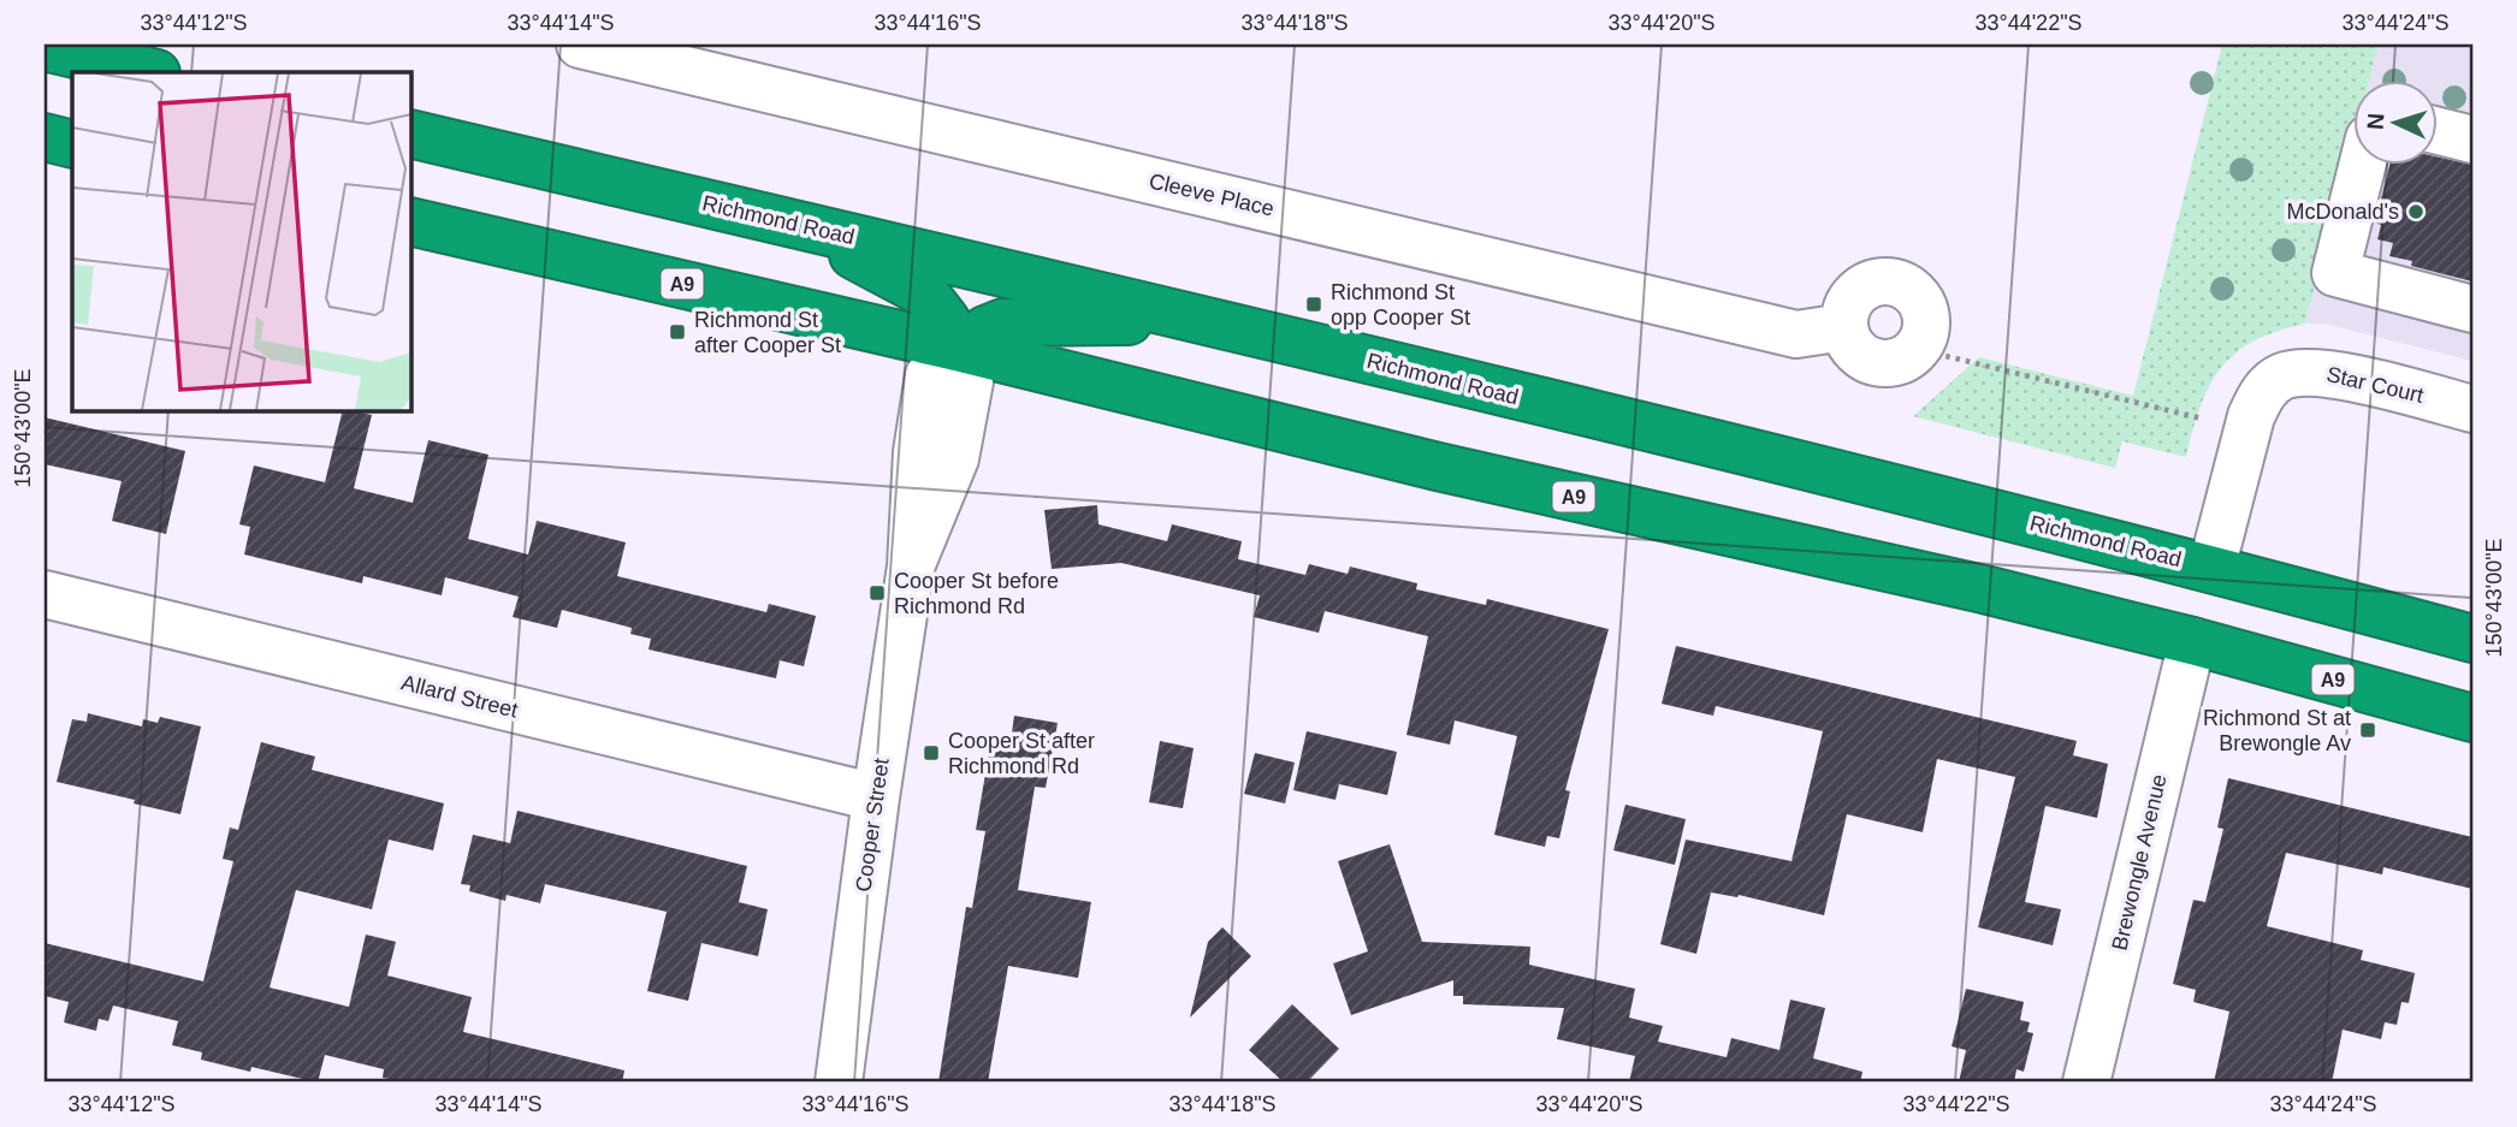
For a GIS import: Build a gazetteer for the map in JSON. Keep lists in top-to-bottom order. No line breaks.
{"streets":{"highway":["Richmond Road","A9"],"street":["Cleeve Place","Star Court","Allard Street","Cooper Street","Brewongle Avenue"]},"crossings":[["Richmond Road","Star Court"],["A9","Cooper Street"],["A9","Brewongle Avenue"],["Allard Street","Cooper Street"]],"places":{"other":["McDonald's"],"transit":["Richmond St opp Cooper St","Richmond St after Cooper St","Cooper St before Richmond Rd","Richmond St at Brewongle Av","Cooper St after Richmond Rd"]},"north":"left","coordinates":["33°44'12\"S","33°44'14\"S","33°44'16\"S","33°44'18\"S","33°44'20\"S","33°44'22\"S","33°44'24\"S","150°43'00\"E"]}
